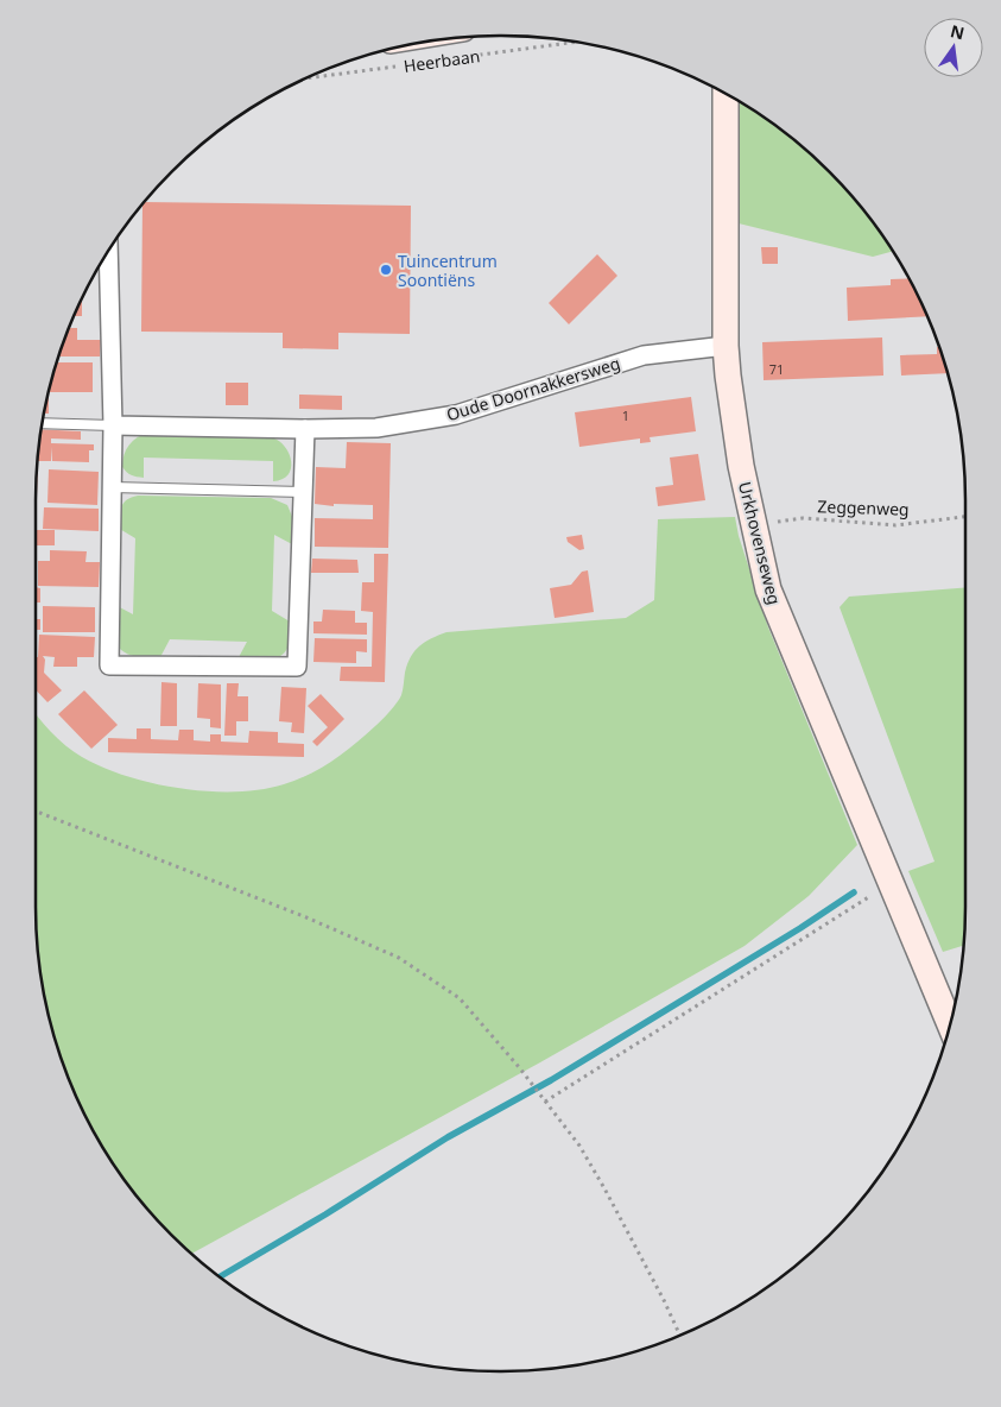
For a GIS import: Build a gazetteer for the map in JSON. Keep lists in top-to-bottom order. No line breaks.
{"streets":{"street":["Oude Doornakkersweg","Urkhovenseweg"],"path":["Heerbaan","Zeggenweg"]},"crossings":[["Oude Doornakkersweg","Urkhovenseweg"],["Zeggenweg","Urkhovenseweg"]],"places":["Tuincentrum Soontiëns"],"house_numbers":["71","1"],"north":"top"}
